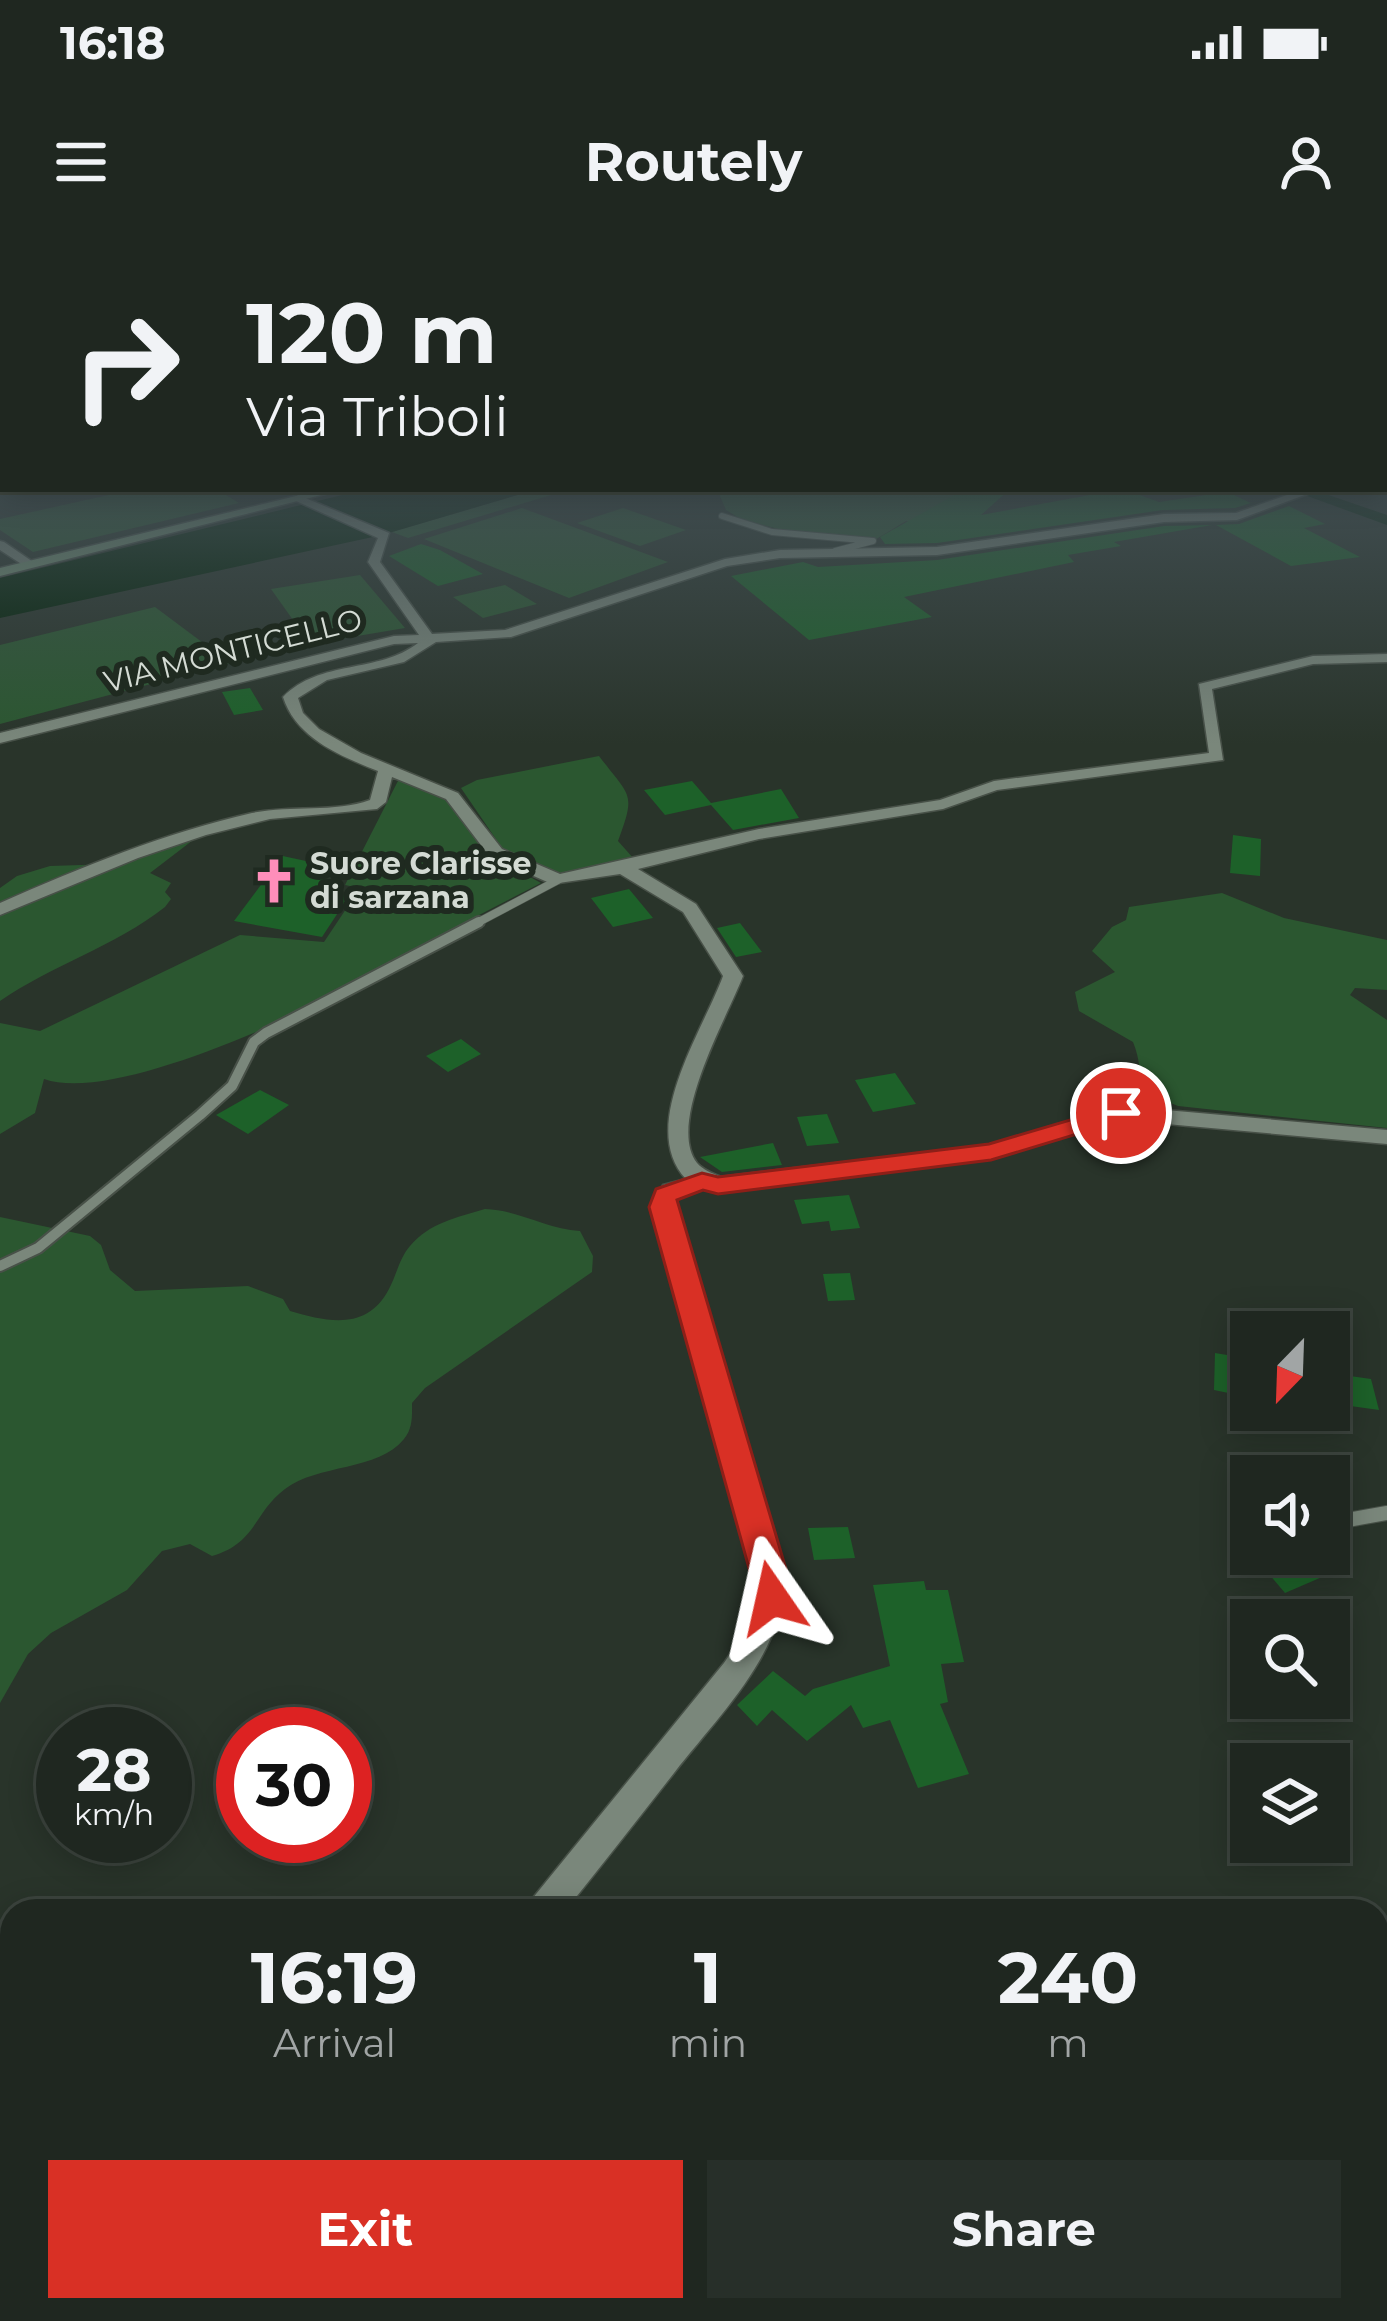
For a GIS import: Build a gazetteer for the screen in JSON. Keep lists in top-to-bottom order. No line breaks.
{"streets":{"street":["VIA MONTICELLO"]},"places":{"church":["Suore Clarisse di sarzana"]},"north":"bottom left","page":{"status":"16:18","header":"Routely","turn":["120 m","Via Triboli"],"speed":"28 km/h","limit":"30","eta":["16:19","Arrival","1","min","240","m"],"buttons":["Exit","Share"]}}
